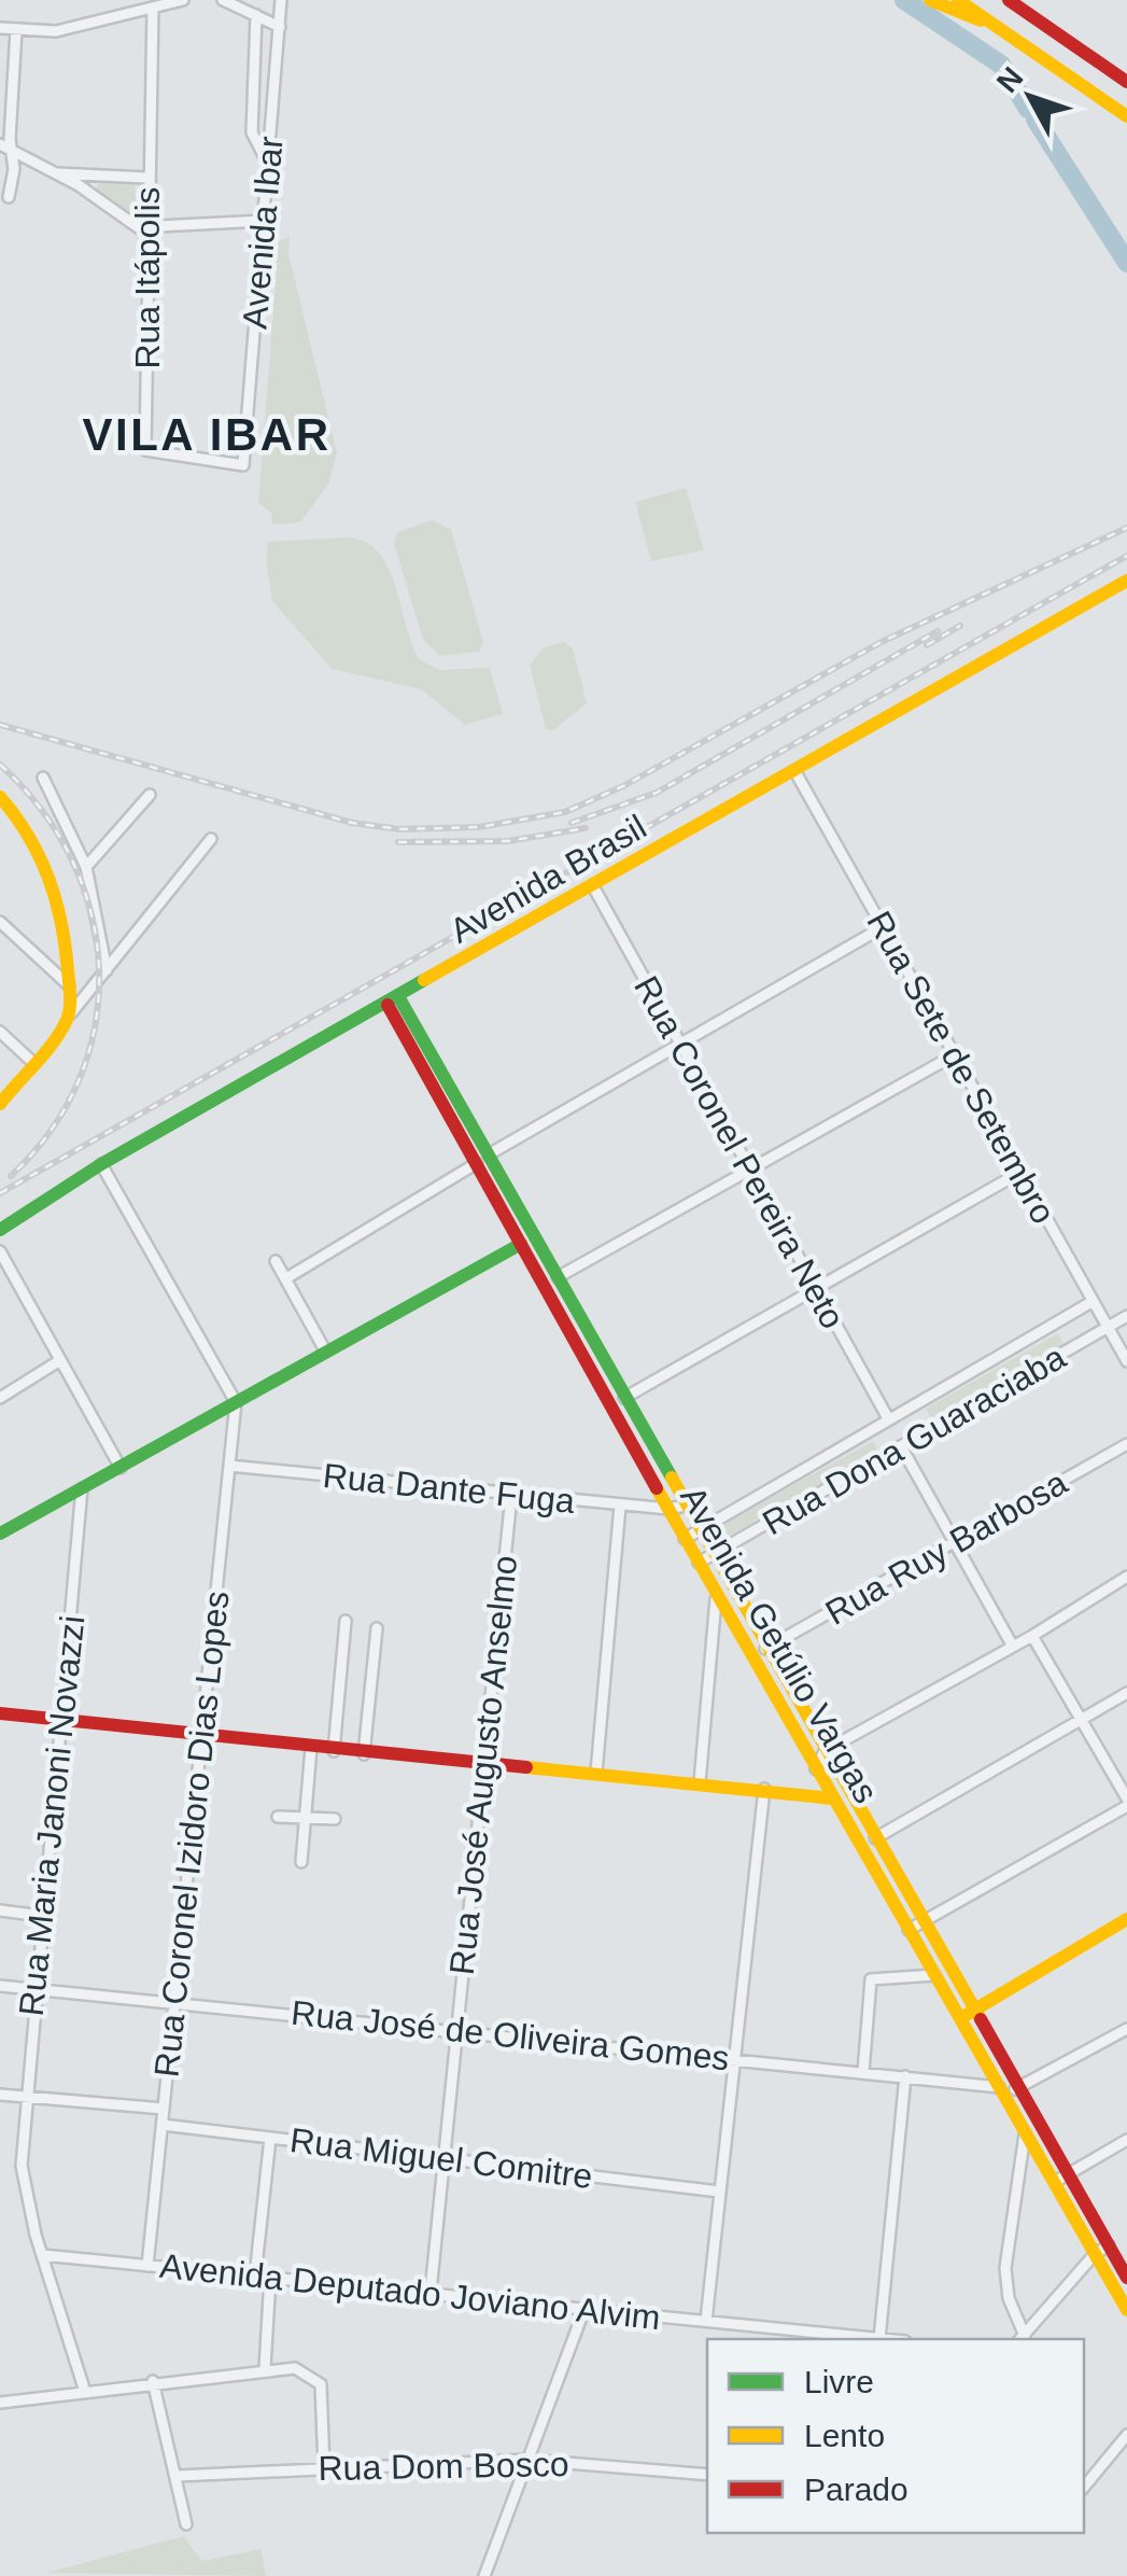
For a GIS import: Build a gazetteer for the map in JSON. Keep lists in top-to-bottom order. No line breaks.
{"streets":{"main road":["Avenida Brasil","Avenida Getúlio Vargas"],"street":["Avenida Ibar","Rua Itápolis","Rua Sete de Setembro","Rua Coronel Pereira Neto","Rua Dona Guaraciaba","Rua Dante Fuga","Rua Ruy Barbosa","Rua José Augusto Anselmo","Rua Maria Janoni Novazzi","Rua Coronel Izidoro Dias Lopes","Rua José de Oliveira Gomes","Rua Miguel Comitre","Avenida Deputado Joviano Alvim","Rua Dom Bosco"]},"crossings":[["Avenida Ibar","Rua Itápolis"],["Avenida Brasil","Rua Sete de Setembro"],["Avenida Brasil","Rua Coronel Pereira Neto"],["Avenida Brasil","Avenida Getúlio Vargas"],["Rua Sete de Setembro","Rua Dona Guaraciaba"],["Rua Dona Guaraciaba","Avenida Getúlio Vargas"],["Rua Dante Fuga","Avenida Getúlio Vargas"],["Rua Dante Fuga","Rua José Augusto Anselmo"],["Rua Dante Fuga","Rua Coronel Izidoro Dias Lopes"],["Rua Ruy Barbosa","Avenida Getúlio Vargas"],["Avenida Getúlio Vargas","Rua José de Oliveira Gomes"],["Rua José Augusto Anselmo","Rua José de Oliveira Gomes"],["Rua José Augusto Anselmo","Rua Miguel Comitre"],["Rua José Augusto Anselmo","Avenida Deputado Joviano Alvim"],["Rua Maria Janoni Novazzi","Rua José de Oliveira Gomes"],["Rua Maria Janoni Novazzi","Avenida Deputado Joviano Alvim"],["Rua Coronel Izidoro Dias Lopes","Rua José de Oliveira Gomes"],["Rua Coronel Izidoro Dias Lopes","Rua Miguel Comitre"],["Rua Coronel Izidoro Dias Lopes","Avenida Deputado Joviano Alvim"]],"districts":["VILA IBAR"],"legend":["Livre","Lento","Parado"],"north":"top left"}
